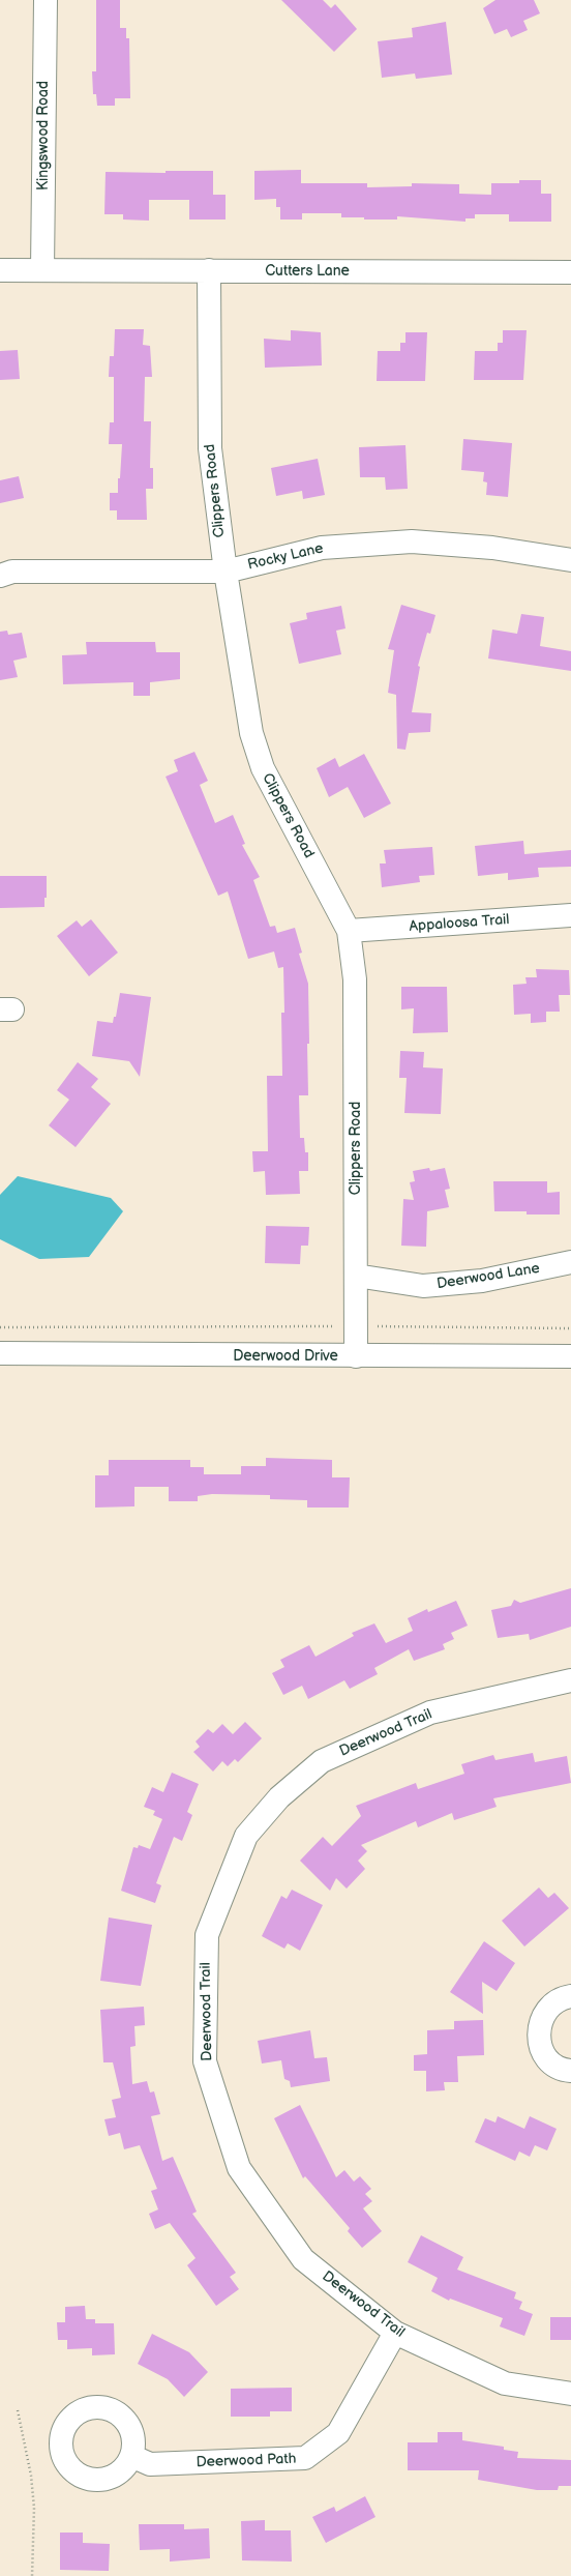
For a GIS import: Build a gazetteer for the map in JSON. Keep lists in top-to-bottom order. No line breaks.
{"streets":{"street":["Kingswood Road","Cutters Lane","Clippers Road","Rocky Lane","Appaloosa Trail","Deerwood Lane","Deerwood Drive","Deerwood Trail","Deerwood Path"]},"crossings":[["Kingswood Road","Cutters Lane"],["Cutters Lane","Clippers Road"],["Clippers Road","Rocky Lane"],["Clippers Road","Appaloosa Trail"],["Clippers Road","Deerwood Lane"],["Clippers Road","Deerwood Drive"],["Deerwood Trail","Deerwood Path"]]}
